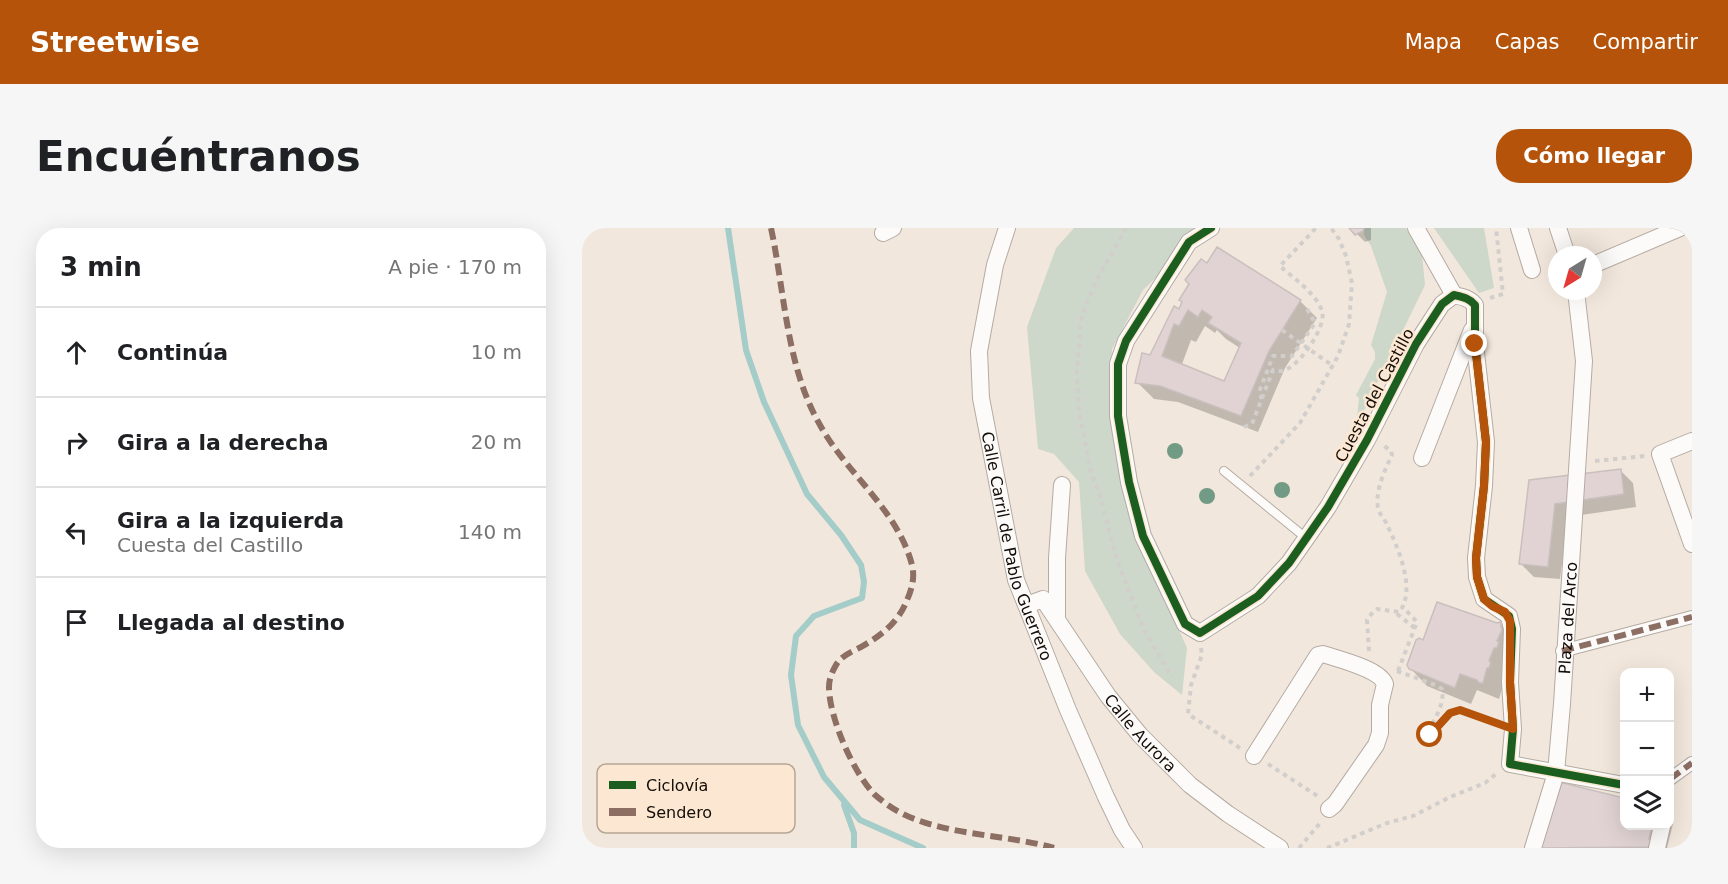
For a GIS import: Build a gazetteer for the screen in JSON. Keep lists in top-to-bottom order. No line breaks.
{"streets":{"street":["Cuesta del Castillo","Calle Carril de Pablo Guerrero","Plaza del Arco","Calle Aurora"]},"crossings":[["Calle Carril de Pablo Guerrero","Calle Aurora"]],"legend":["Ciclovía","Sendero"],"north":"bottom left","page":{"header":"Streetwise","nav":["Mapa","Capas","Compartir"],"buttons":"Cómo llegar","title":"Encuéntranos","heading":["3 min","A pie · 170 m"],"list":[["Continúa","10 m"],["Gira a la derecha","20 m"],["Gira a la izquierda","Cuesta del Castillo","140 m"],"Llegada al destino"],"map_buttons":["+","−"]}}
